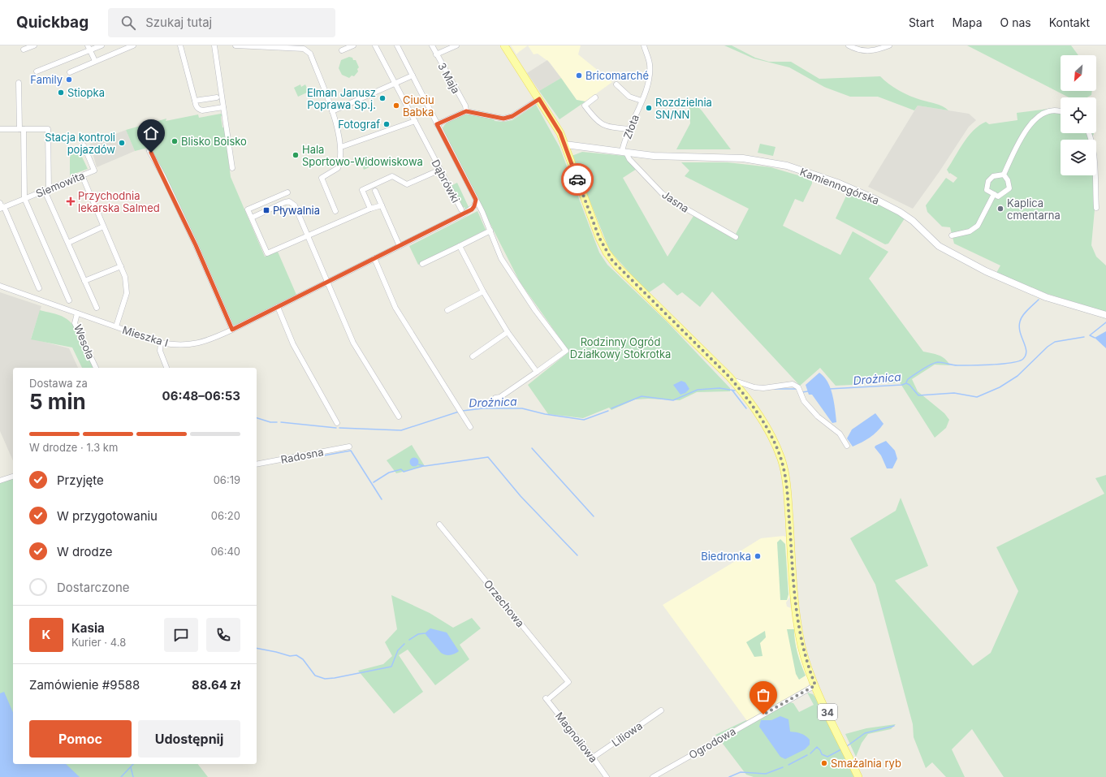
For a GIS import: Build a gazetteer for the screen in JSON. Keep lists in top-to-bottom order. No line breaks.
{"streets":{"main road":["34"],"street":["3 Maja","Złota","Dąbrówki","Siemowita","Kamiennogórska","Jasna","Mieszka I","Wesoła","Radosna","Orzechowa","Liliowa","Magnoliowa","Ogrodowa"]},"crossings":[["Złota","Kamiennogórska"],["Złota","Jasna"],["Kamiennogórska","Jasna"],["Kamiennogórska","34"],["Mieszka I","Wesoła"],["Orzechowa","Magnoliowa"],["34","Ogrodowa"],["Liliowa","Magnoliowa"]],"water":["Drożnica"],"parks":["Rodzinny Ogród Działkowy Stokrotka"],"places":{"other":["Bricomarché","Family","Stiopka","Elman Janusz Poprawa Sp.j.","Ciuciu Babka","Rozdzielnia SN/NN","Fotograf","Blisko Boisko","Stacja kontroli pojazdów","Hala Sportowo-Widowiskowa","Kaplica cmentarna","Biedronka","Smażalnia ryb"],"health":["Przychodnia lekarska Salmed"],"transit":["Pływalnia"]},"north":"bottom left","page":{"header":"Quickbag","search":"Szukaj tutaj","nav":["Start","Mapa","O nas","Kontakt"],"heading":["5 min","Dostawa za","06:48–06:53"],"panel":["Kasia","Kurier · 4.8","Zamówienie #9588","88.64 zł"],"bar":"W drodze · 1.3 km","list":[["Przyjęte","06:19"],["W przygotowaniu","06:20"],["W drodze","06:40"],"Dostarczone"],"round":"K","buttons":["Pomoc","Udostępnij"]}}
